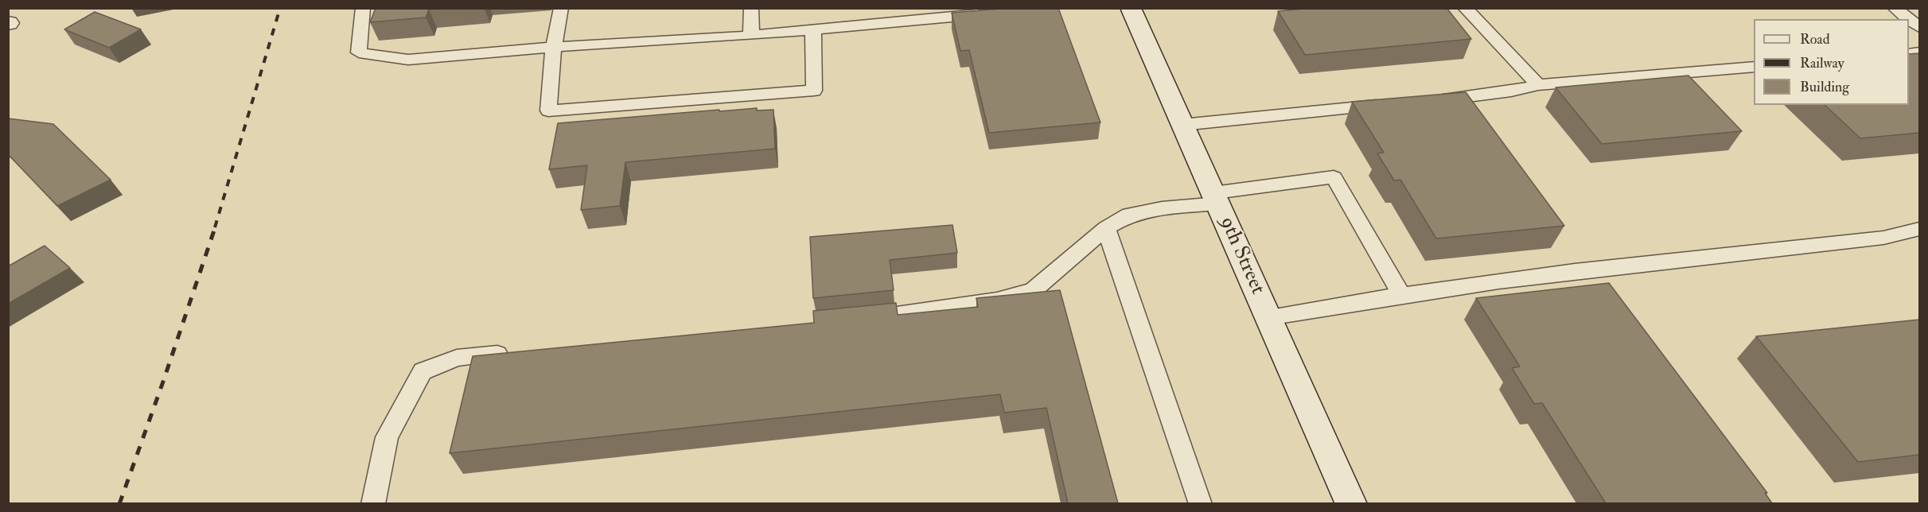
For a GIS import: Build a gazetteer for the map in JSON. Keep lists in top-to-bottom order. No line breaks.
{"streets":{"street":["9th Street"]},"legend":["Road","Railway","Building"]}
